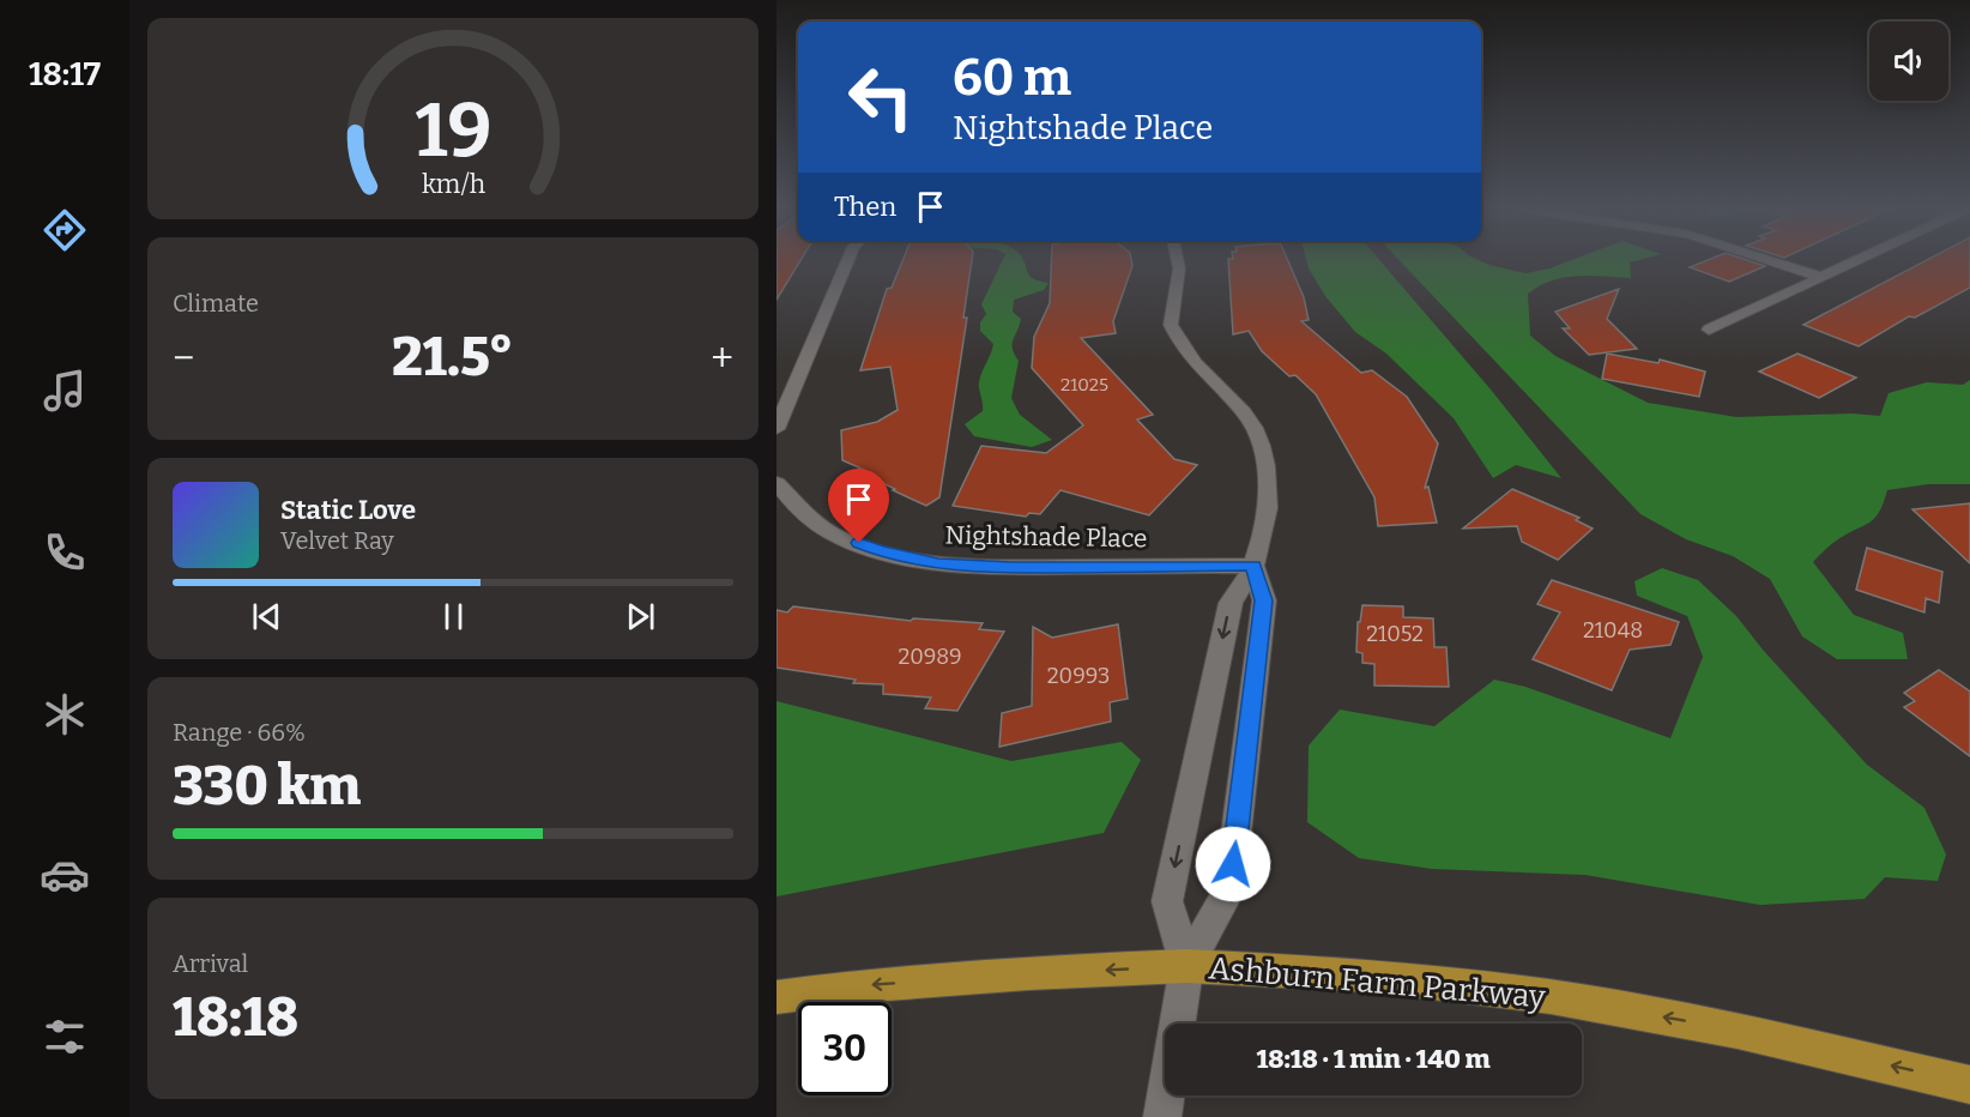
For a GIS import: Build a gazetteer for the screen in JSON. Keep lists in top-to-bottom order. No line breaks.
{"streets":{"main road":["Ashburn Farm Parkway"],"street":["Nightshade Place"]},"one_way":["Ashburn Farm Parkway"],"house_numbers":["21025","21048","21052","20989","20993"],"page":{"tabs":"18:17","turn":["60 m","Nightshade Place"],"then":"Then","tile":["Climate",["Range · 66%","330 km"],["Arrival","18:18"]],"heat":["−","21.5°","+"],"song":["Static Love","Velvet Ray"],"limit":"30","trip":"18:18 · 1 min · 140 m","gauge":["19","km/h"]}}
